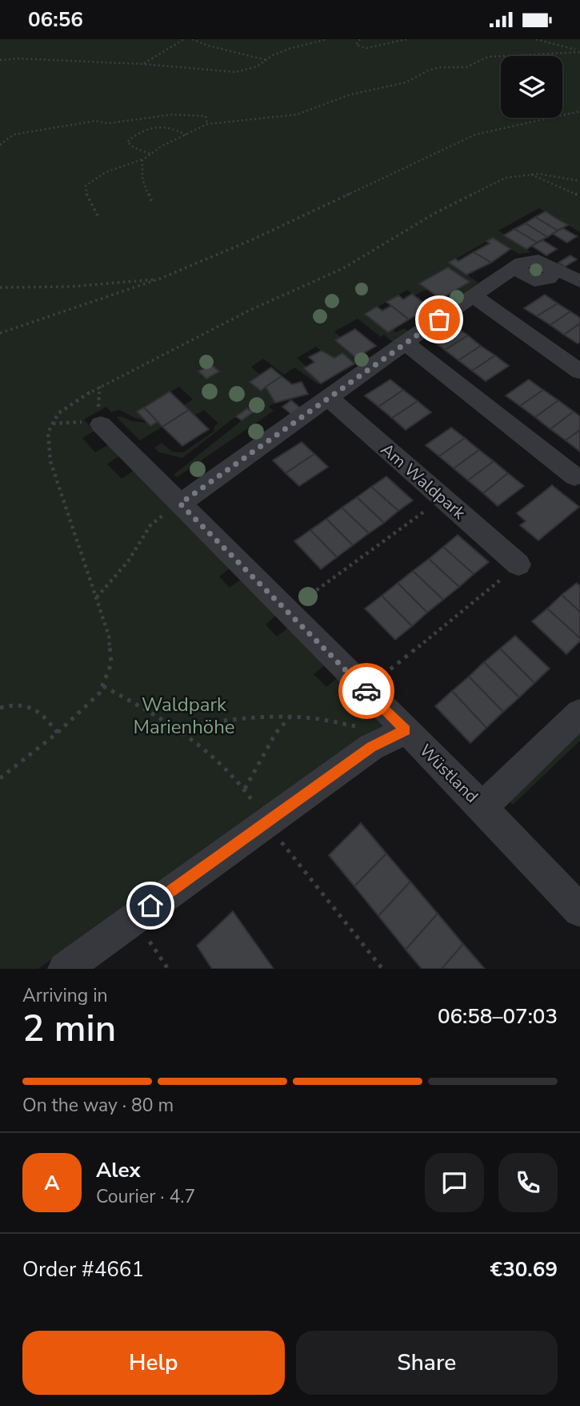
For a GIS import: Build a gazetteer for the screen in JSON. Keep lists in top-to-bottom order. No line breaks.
{"streets":{"street":["Am Waldpark","Wüstland"]},"parks":["Waldpark Marienhöhe"],"page":{"status":"06:56","heading":["2 min","Arriving in","06:58–07:03"],"panel":["Alex","Courier · 4.7","Order #4661","€30.69"],"bar":"On the way · 80 m","round":"A","buttons":["Help","Share"]}}
